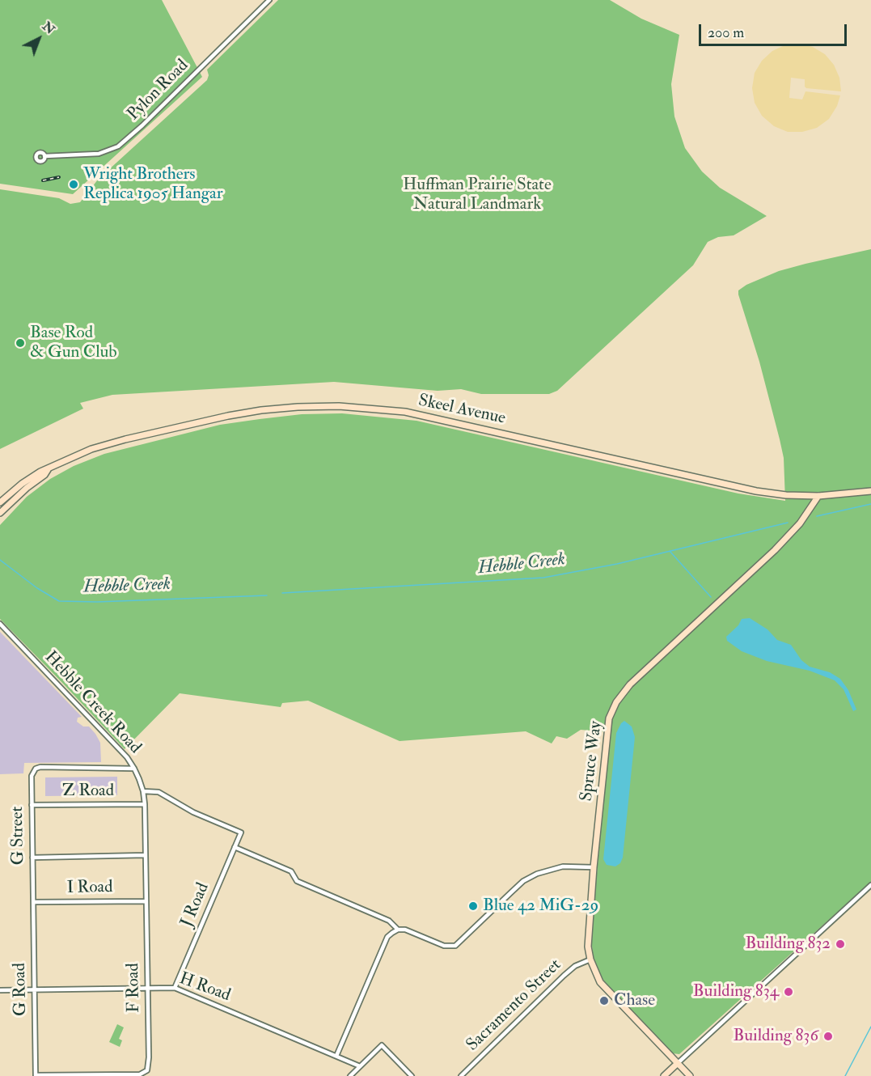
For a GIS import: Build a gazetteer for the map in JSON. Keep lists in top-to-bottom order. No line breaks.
{"streets":{"street":["Pylon Road","Skeel Avenue","Hebble Creek Road","Spruce Way","Z Road","G Street","I Road","J Road","F Road","H Road","G Road","Sacramento Street"]},"crossings":[["Skeel Avenue","Spruce Way"],["Hebble Creek Road","G Street"],["Hebble Creek Road","J Road"],["Hebble Creek Road","F Road"],["Spruce Way","Sacramento Street"],["Z Road","G Street"],["Z Road","F Road"],["G Street","I Road"],["G Street","G Road"],["I Road","F Road"],["I Road","G Road"],["J Road","F Road"],["J Road","H Road"],["F Road","H Road"],["F Road","G Road"],["H Road","G Road"]],"water":["Hebble Creek"],"parks":["Huffman Prairie State Natural Landmark"],"places":["Wright Brothers Replica 1905 Hangar","Base Rod & Gun Club","Blue 42 MiG-29","Building 832","Building 834","Chase","Building 836"],"scale_bar":"200 m","north":"top right"}
